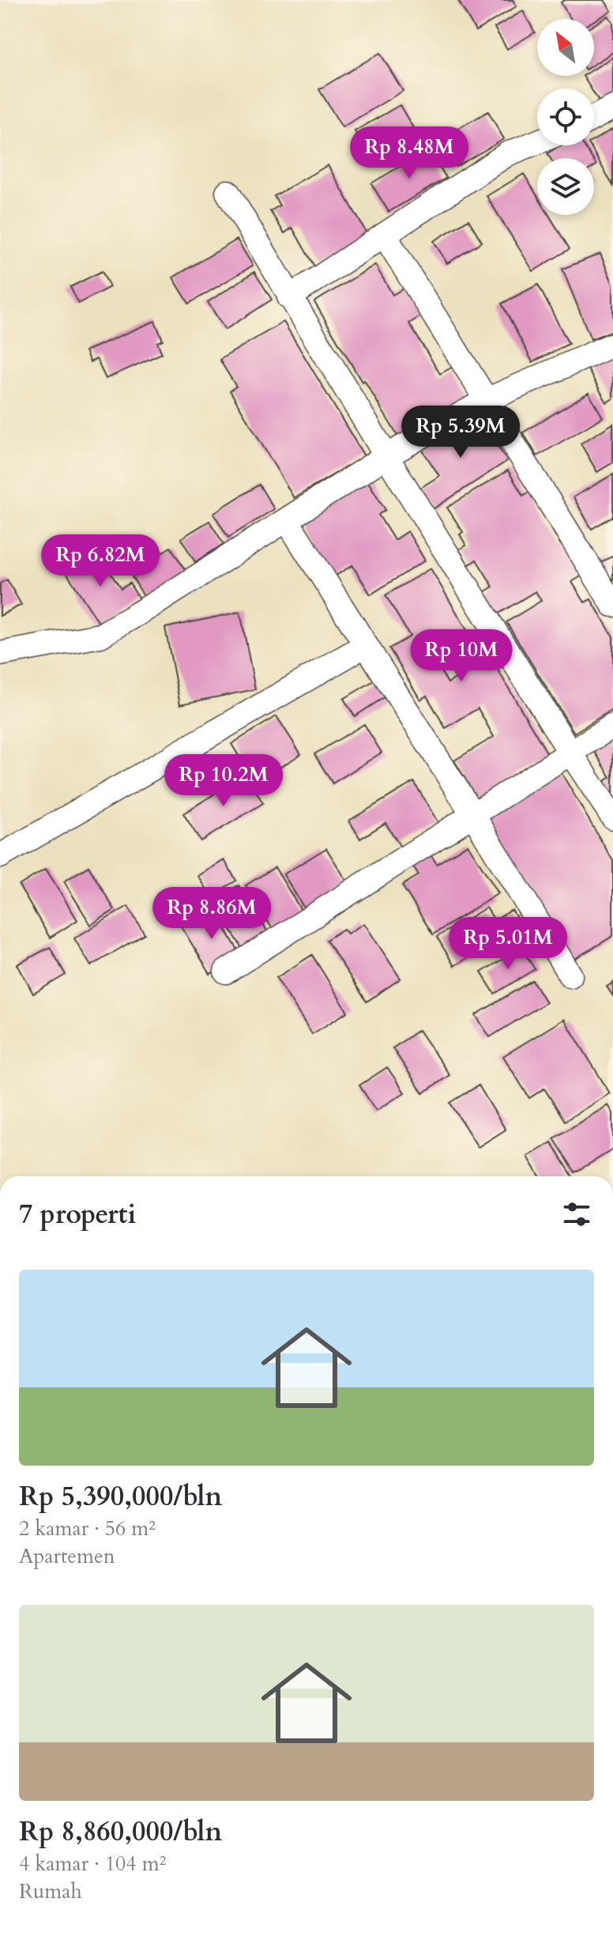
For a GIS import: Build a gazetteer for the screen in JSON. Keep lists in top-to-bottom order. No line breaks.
{"north":"top left","page":{"price":["Rp 8.48M","Rp 5.39M","Rp 6.82M","Rp 10M","Rp 10.2M","Rp 8.86M","Rp 5.01M"],"heading":"7 properti","list":[{"name":"Rp 5,390,000/bln","note":"2 kamar · 56 m² · Apartemen"},{"name":"Rp 8,860,000/bln","note":"4 kamar · 104 m² · Rumah"}]}}
